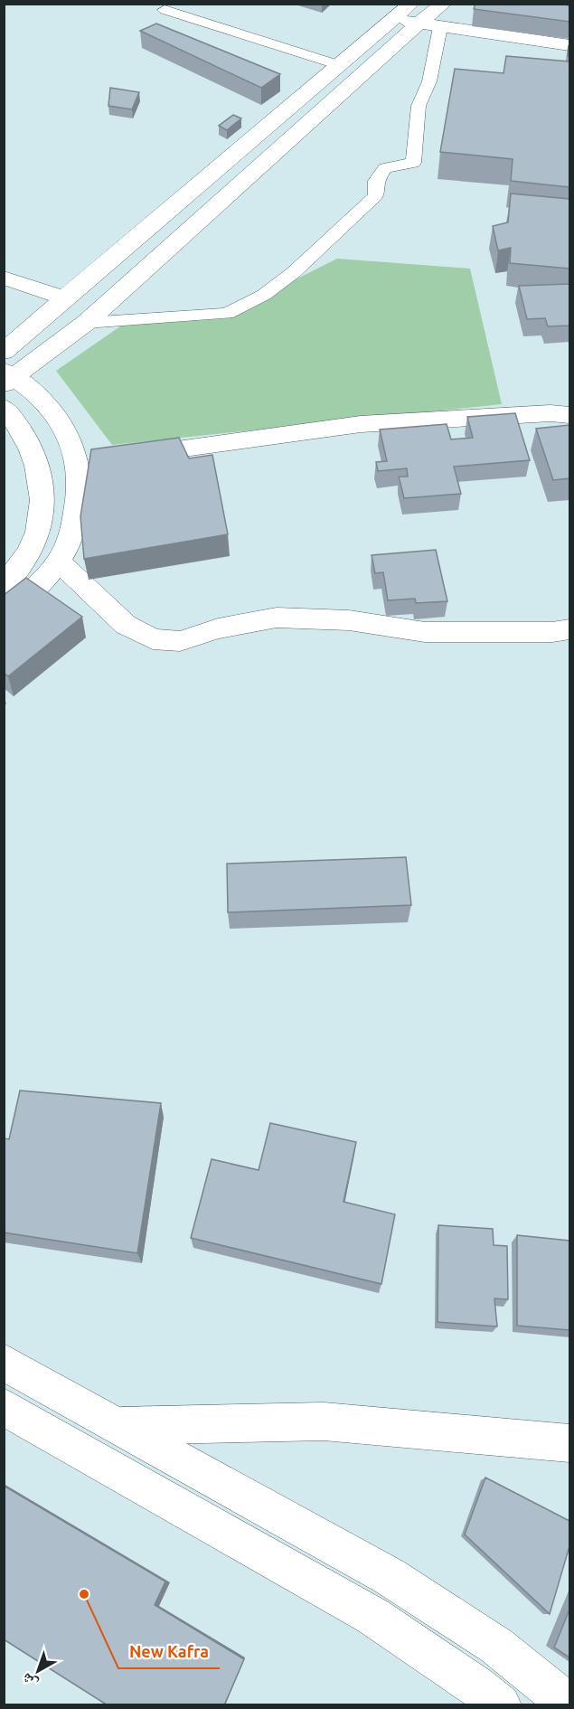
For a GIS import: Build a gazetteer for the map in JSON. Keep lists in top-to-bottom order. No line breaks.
{"places":["New Kafra"],"north":"bottom left"}
